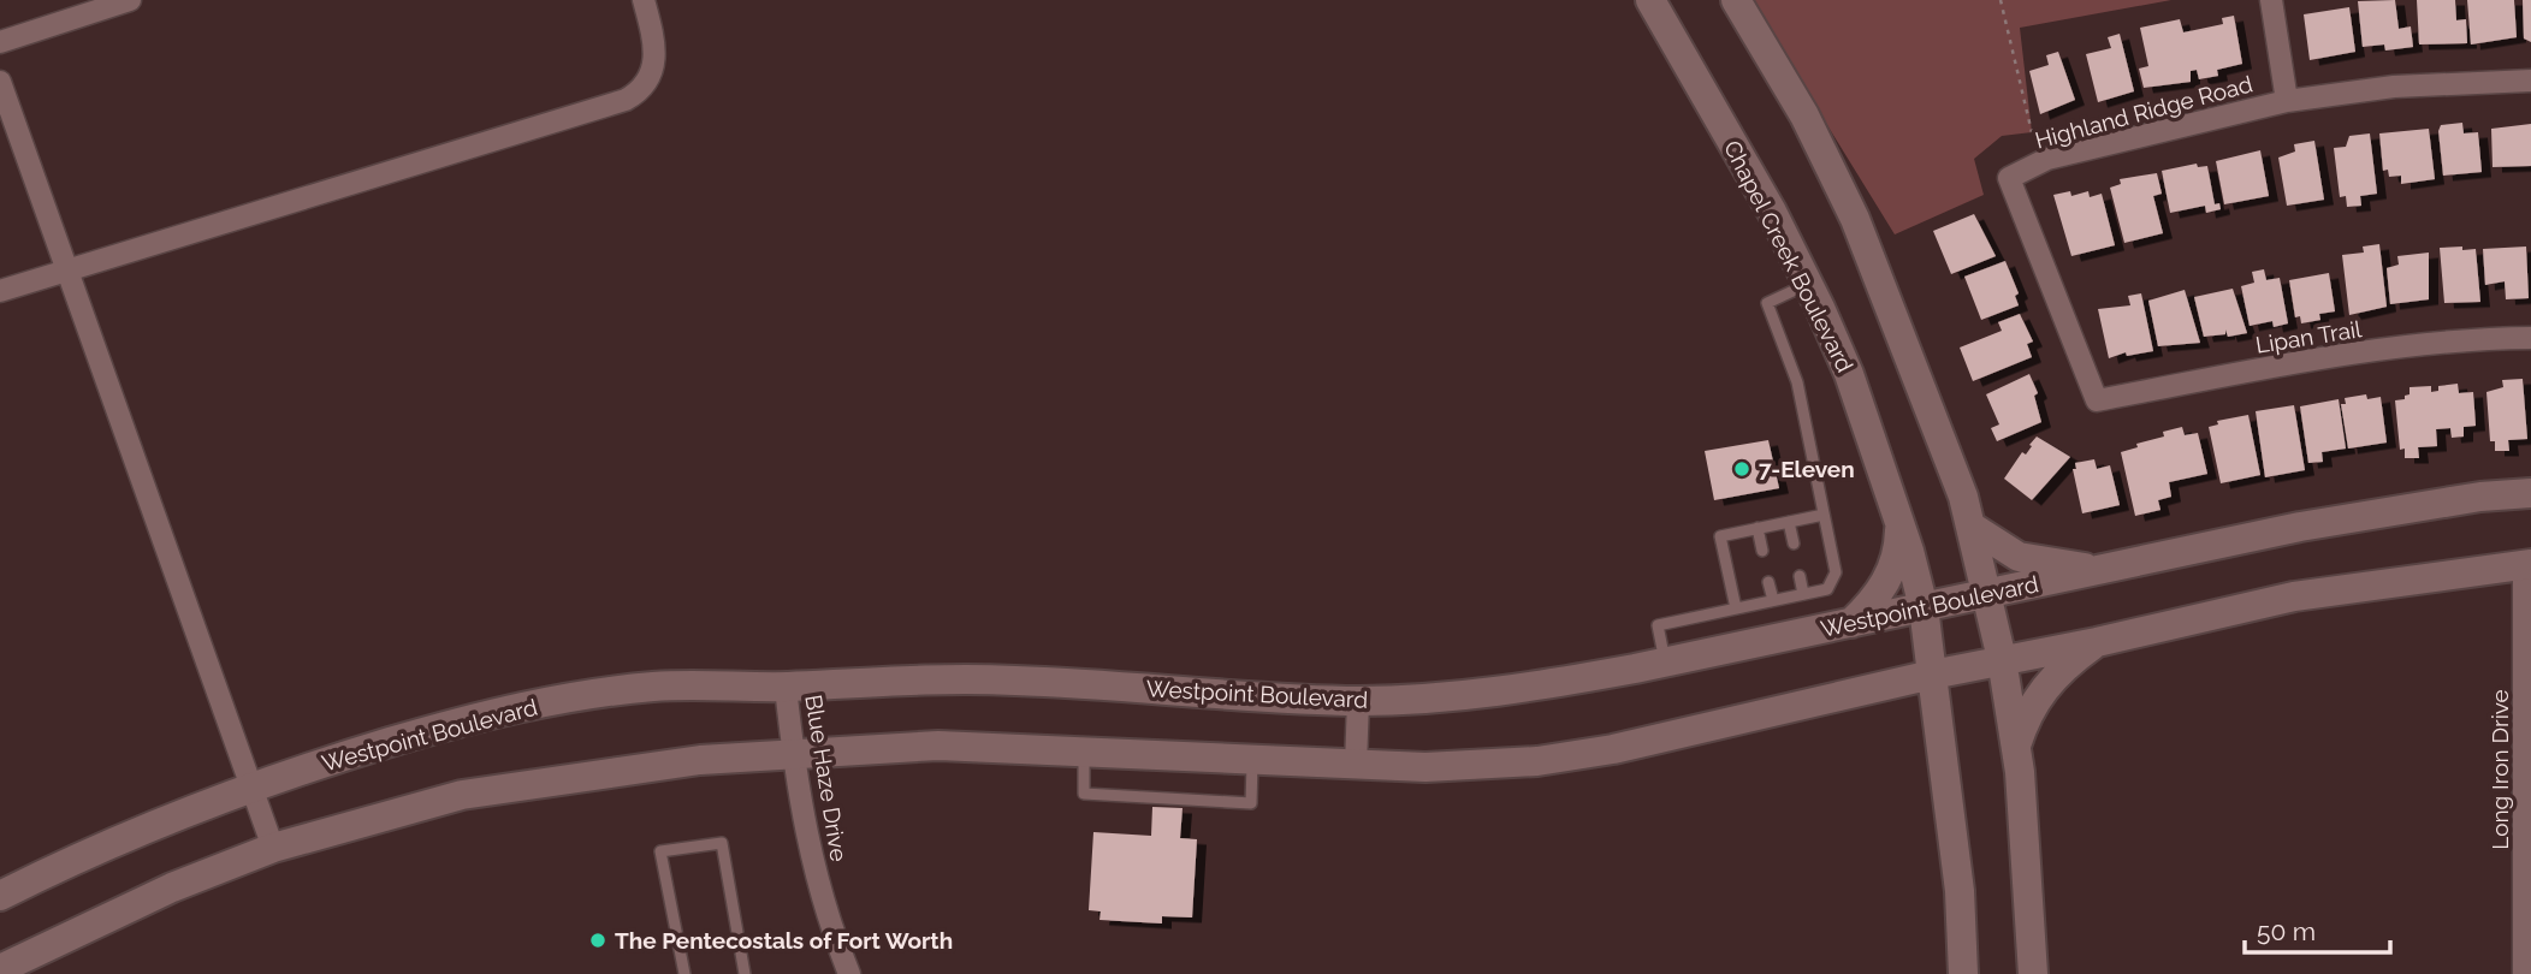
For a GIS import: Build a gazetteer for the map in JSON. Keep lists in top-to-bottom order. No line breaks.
{"streets":{"main road":["Chapel Creek Boulevard","Westpoint Boulevard"],"street":["Highland Ridge Road","Lipan Trail","Long Iron Drive","Blue Haze Drive"]},"crossings":[["Highland Ridge Road","Lipan Trail"],["Chapel Creek Boulevard","Westpoint Boulevard"],["Westpoint Boulevard","Blue Haze Drive"]],"places":["7-Eleven","The Pentecostals of Fort Worth"],"scale_bar":"50 m"}
